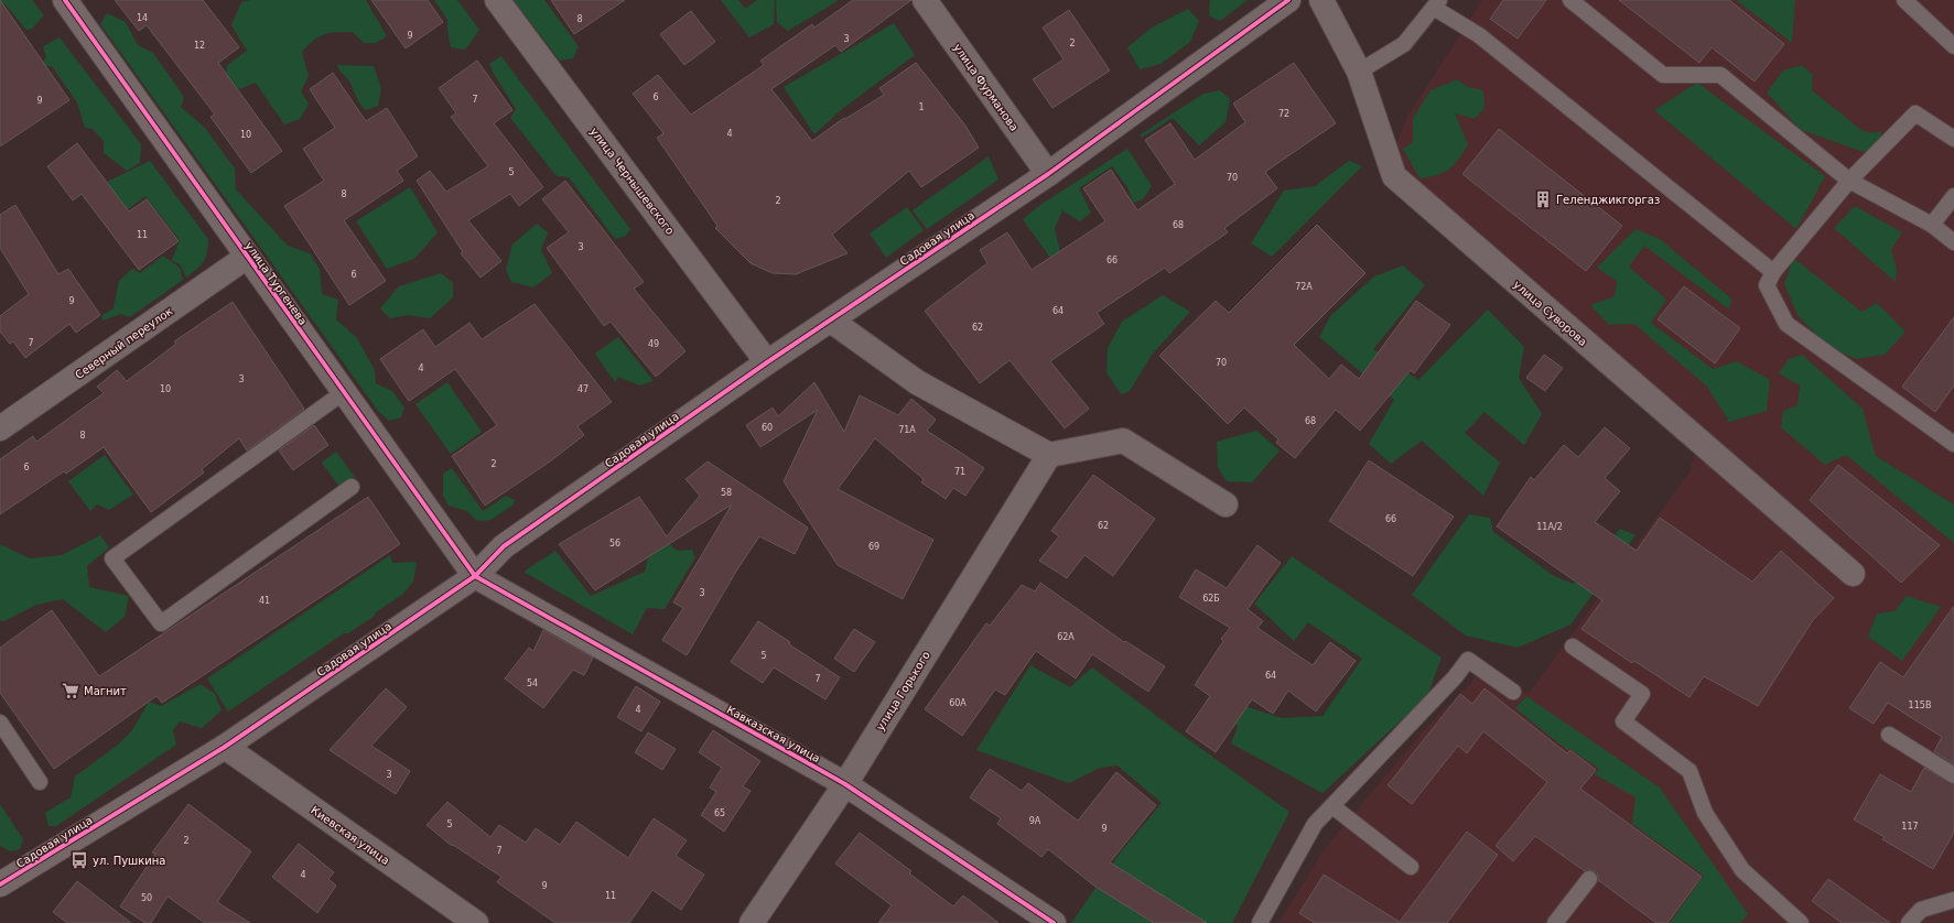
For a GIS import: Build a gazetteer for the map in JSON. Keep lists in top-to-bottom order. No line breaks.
{"streets":{"street":["улица Фурманова","улица Чернышевского","Садовая улица","улица Тургенева","улица Суворова","Северный переулок","улица Горького","Кавказская улица","Киевская улица"]},"crossings":[["улица Фурманова","Садовая улица"],["улица Чернышевского","Садовая улица"],["Садовая улица","улица Тургенева"],["Садовая улица","Кавказская улица"],["Садовая улица","Киевская улица"],["улица Тургенева","Северный переулок"],["улица Тургенева","Кавказская улица"],["улица Горького","Кавказская улица"]],"places":{"building":["Геленджикгоргаз"],"supermarket":["Магнит"],"bus stop":["ул. Пушкина"]},"house_numbers":["14","8","9","3","2","12","6","7","9","1","72","4","10","5","70","8","2","68","11","3","66","6","72А","9","64","62","7","49","70","4","3","10","47","68","60","71А","8","2","6","71","58","66","62","11А/2","56","69","3","62Б","41","62А","5","64","7","54","60А","115В","4","3","65","9А","5","117","9","2","7","4","9","11","50"]}
